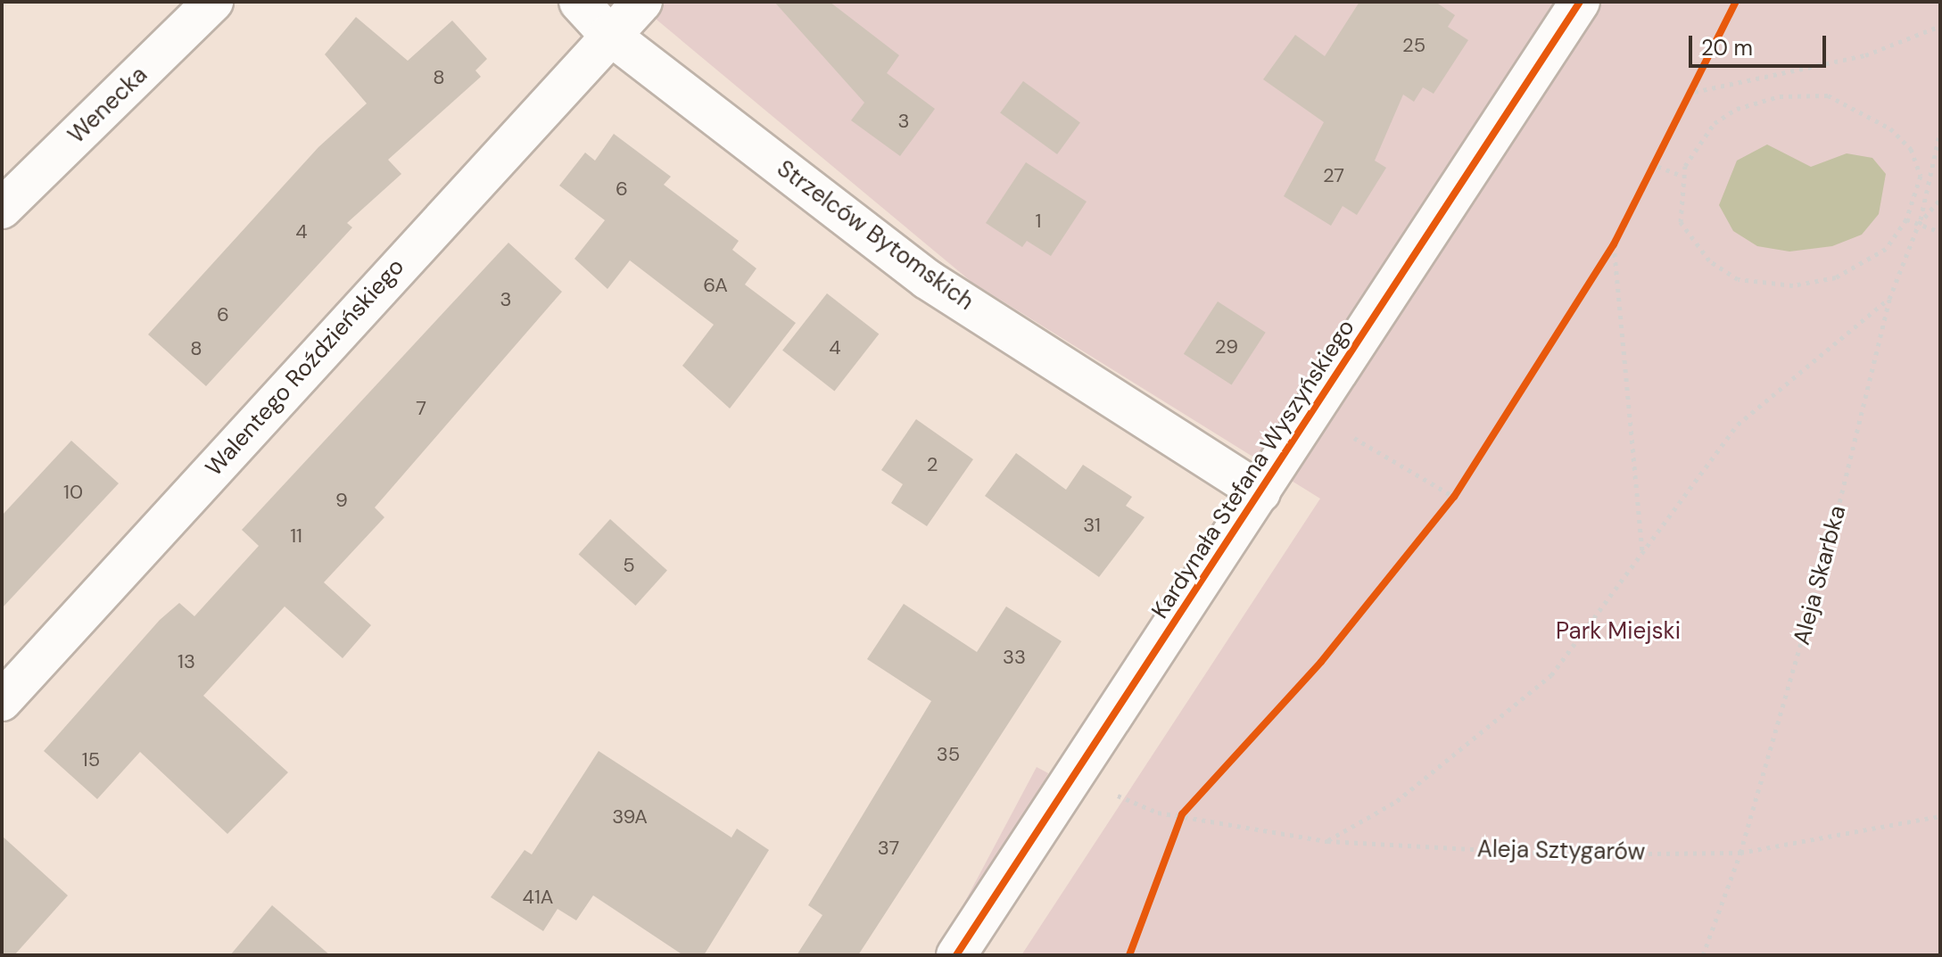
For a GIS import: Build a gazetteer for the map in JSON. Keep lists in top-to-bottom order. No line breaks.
{"streets":{"street":["Wenecka","Strzelców Bytomskich","Walentego Roździeńskiego","Kardynała Stefana Wyszyńskiego"],"path":["Aleja Skarbka","Aleja Sztygarów"]},"crossings":[["Strzelców Bytomskich","Walentego Roździeńskiego"],["Strzelców Bytomskich","Kardynała Stefana Wyszyńskiego"],["Aleja Skarbka","Aleja Sztygarów"]],"parks":["Park Miejski"],"house_numbers":["25","8","3","27","6","1","4","6A","3","6","29","4","8","7","2","10","9","31","11","5","33","13","35","15","39A","37","41A"],"scale_bar":"20 m"}
